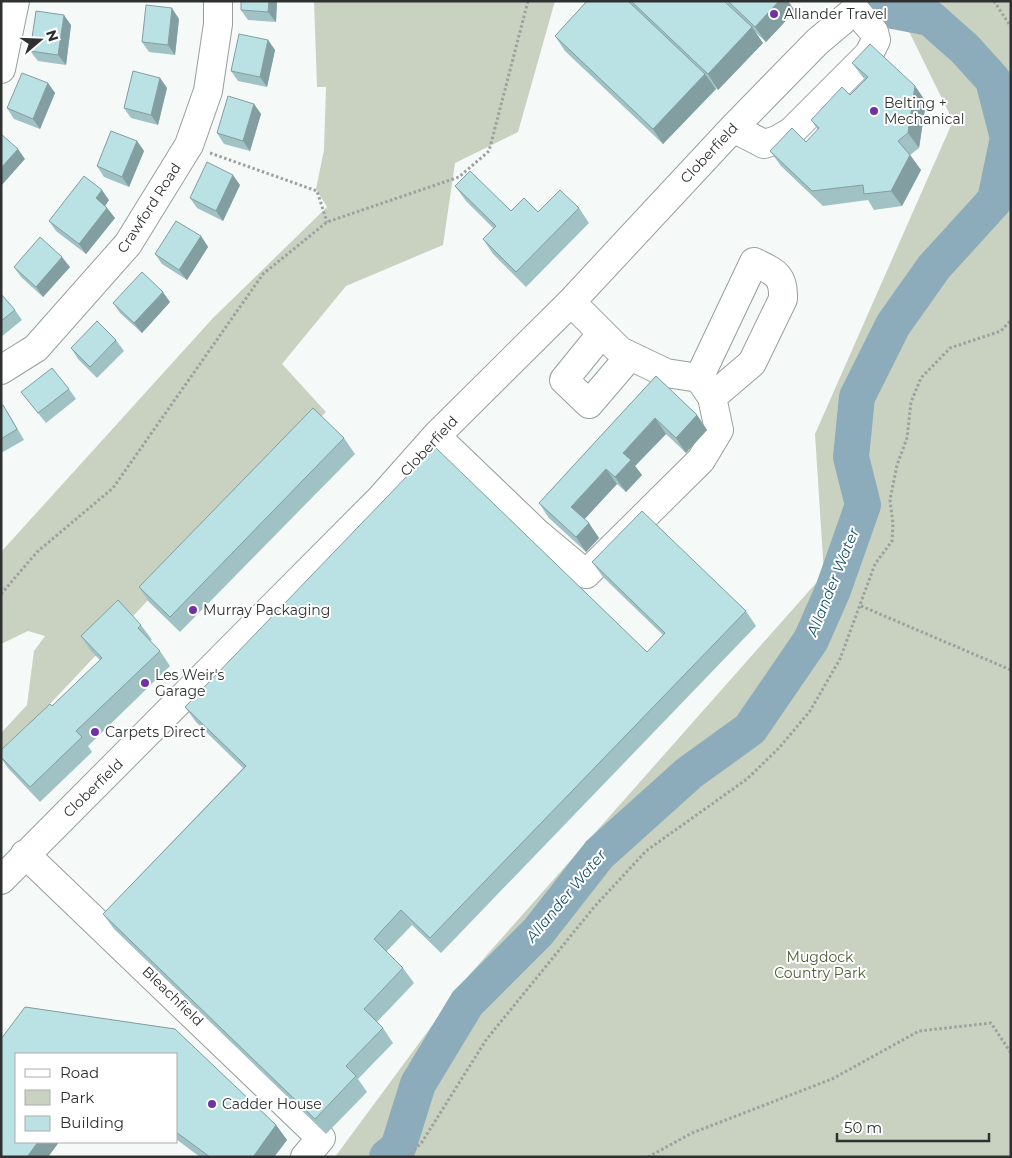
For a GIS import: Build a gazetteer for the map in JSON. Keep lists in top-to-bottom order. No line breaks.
{"streets":{"street":["Cloberfield","Crawford Road","Bleachfield"]},"crossings":[["Cloberfield","Bleachfield"]],"water":["Allander Water"],"parks":["Mugdock Country Park"],"places":["Allander Travel","Belting + Mechanical","Murray Packaging","Les Weir's Garage","Carpets Direct","Cadder House"],"legend":["Road","Park","Building"],"scale_bar":"50 m","north":"right"}
